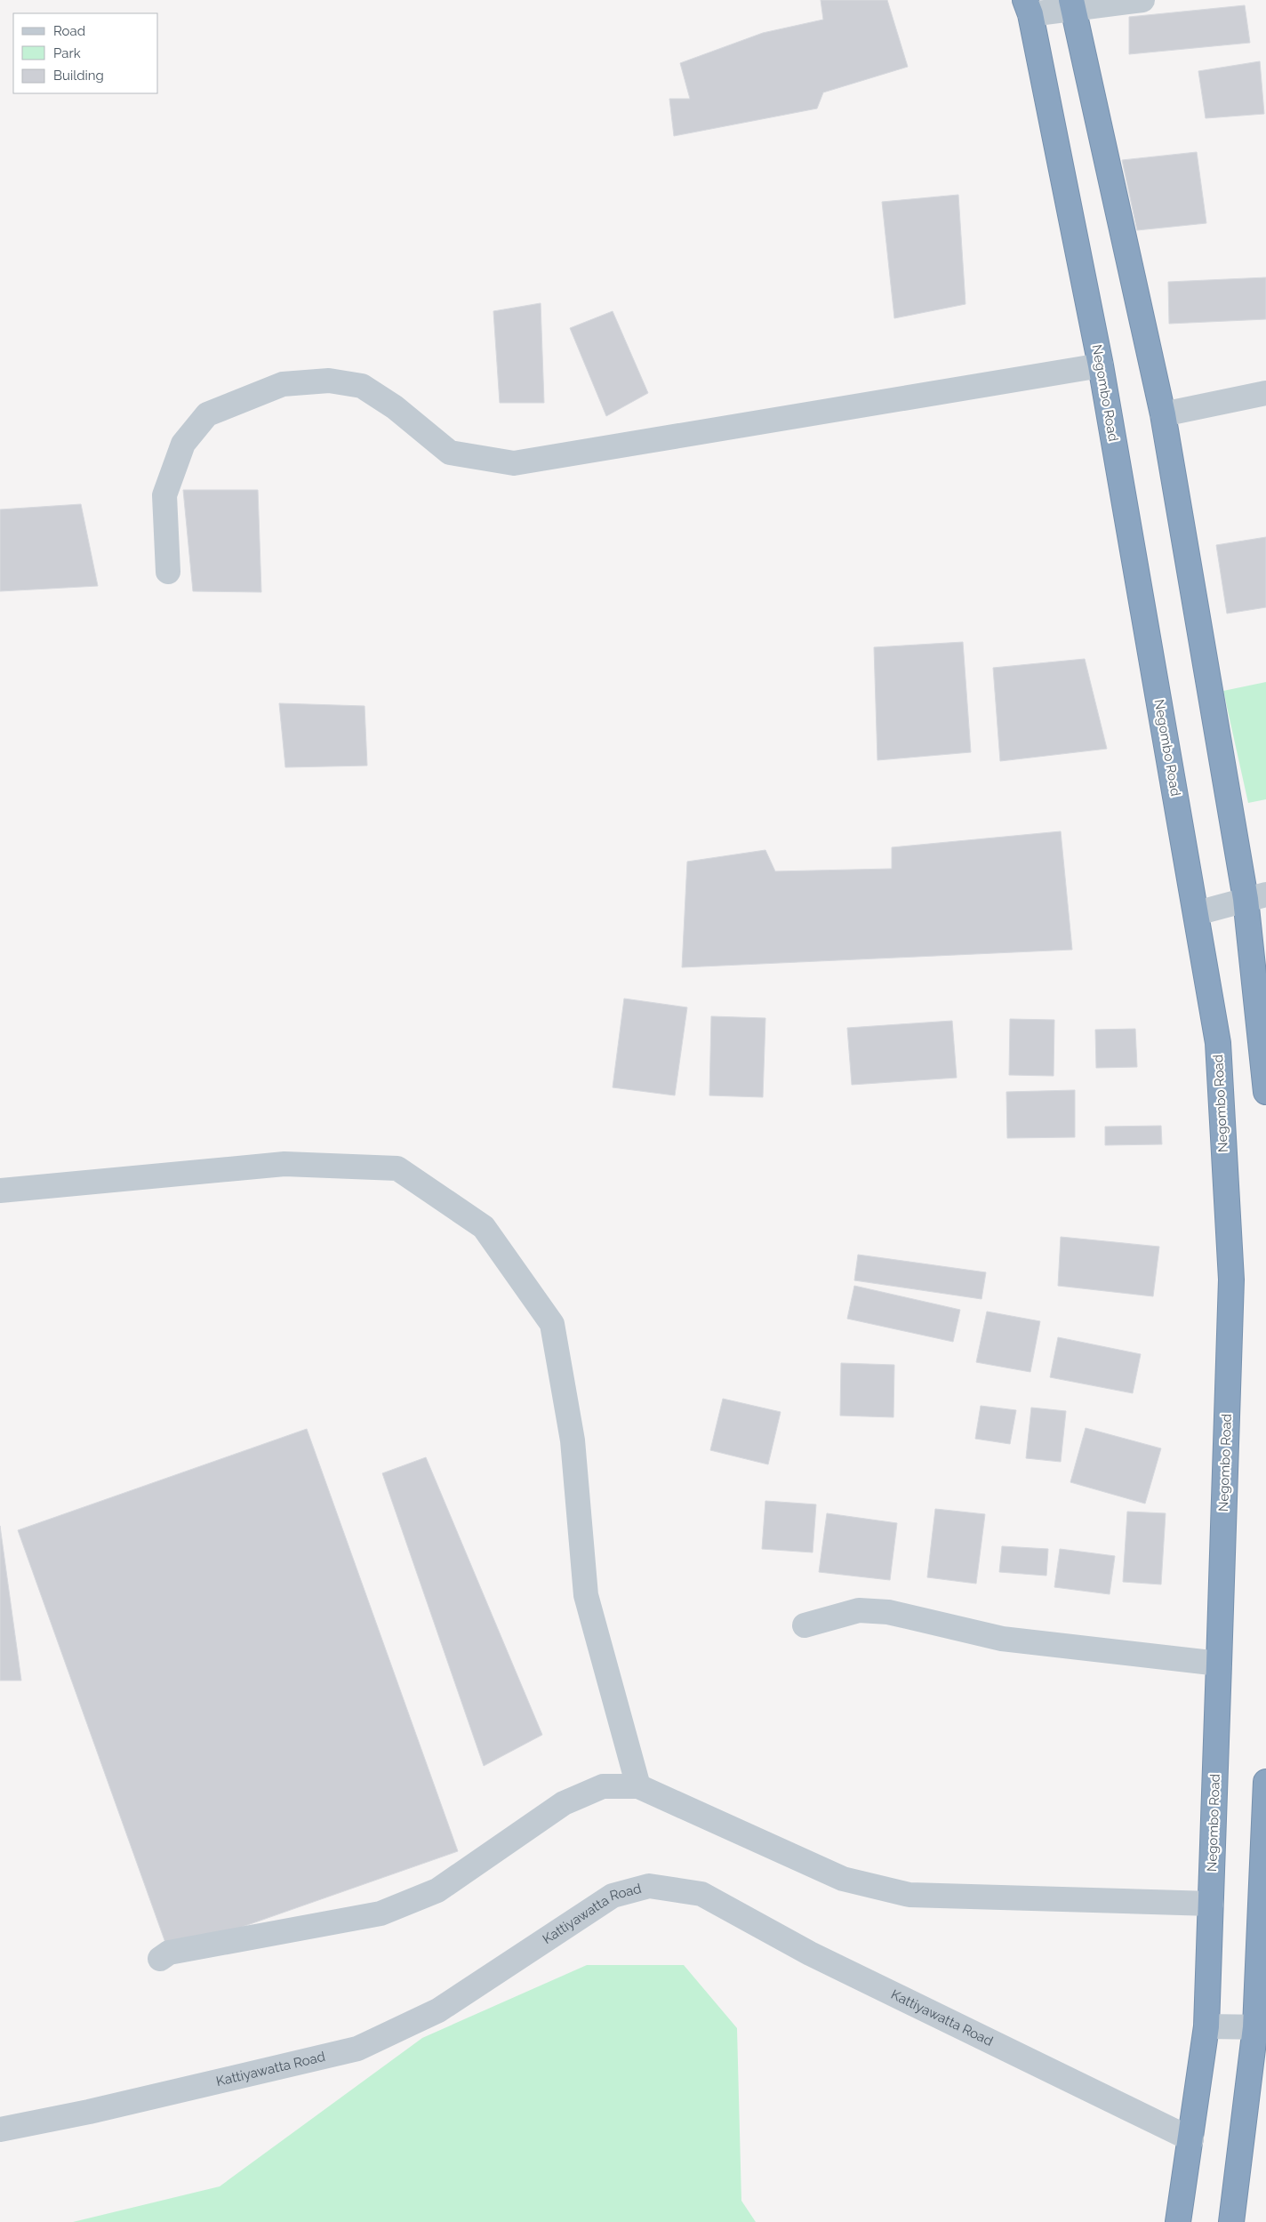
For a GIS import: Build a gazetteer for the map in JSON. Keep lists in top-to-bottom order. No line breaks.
{"streets":{"highway":["Negombo Road"],"street":["Kattiyawatta Road"]},"crossings":[["Negombo Road","Kattiyawatta Road"]],"legend":["Road","Park","Building"]}
